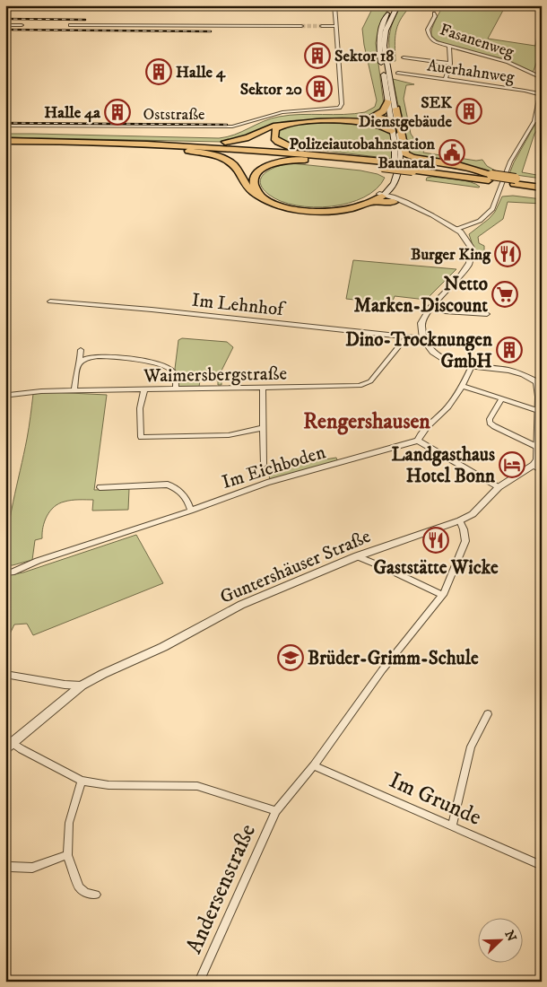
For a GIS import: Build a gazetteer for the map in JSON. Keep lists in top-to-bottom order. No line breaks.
{"streets":{"main road":["Guntershäuser Straße"],"street":["Fasanenweg","Auerhahnweg","Oststraße","Im Lehnhof","Waimersbergstraße","Im Eichboden","Im Grunde","Andersenstraße"]},"crossings":[["Im Lehnhof","Waimersbergstraße"],["Guntershäuser Straße","Andersenstraße"],["Im Grunde","Andersenstraße"]],"districts":["Rengershausen"],"places":{"building":["Sektor 18","Halle 4","Sektor 20","SEK Dienstgebäude","Halle 4a","Dino-Trocknungen GmbH"],"public building":["Polizeiautobahnstation Baunatal"],"restaurant":["Burger King","Gaststätte Wicke"],"supermarket":["Netto Marken-Discount"],"hotel":["Landgasthaus Hotel Bonn"],"school or university":["Brüder-Grimm-Schule"]},"north":"top right"}
